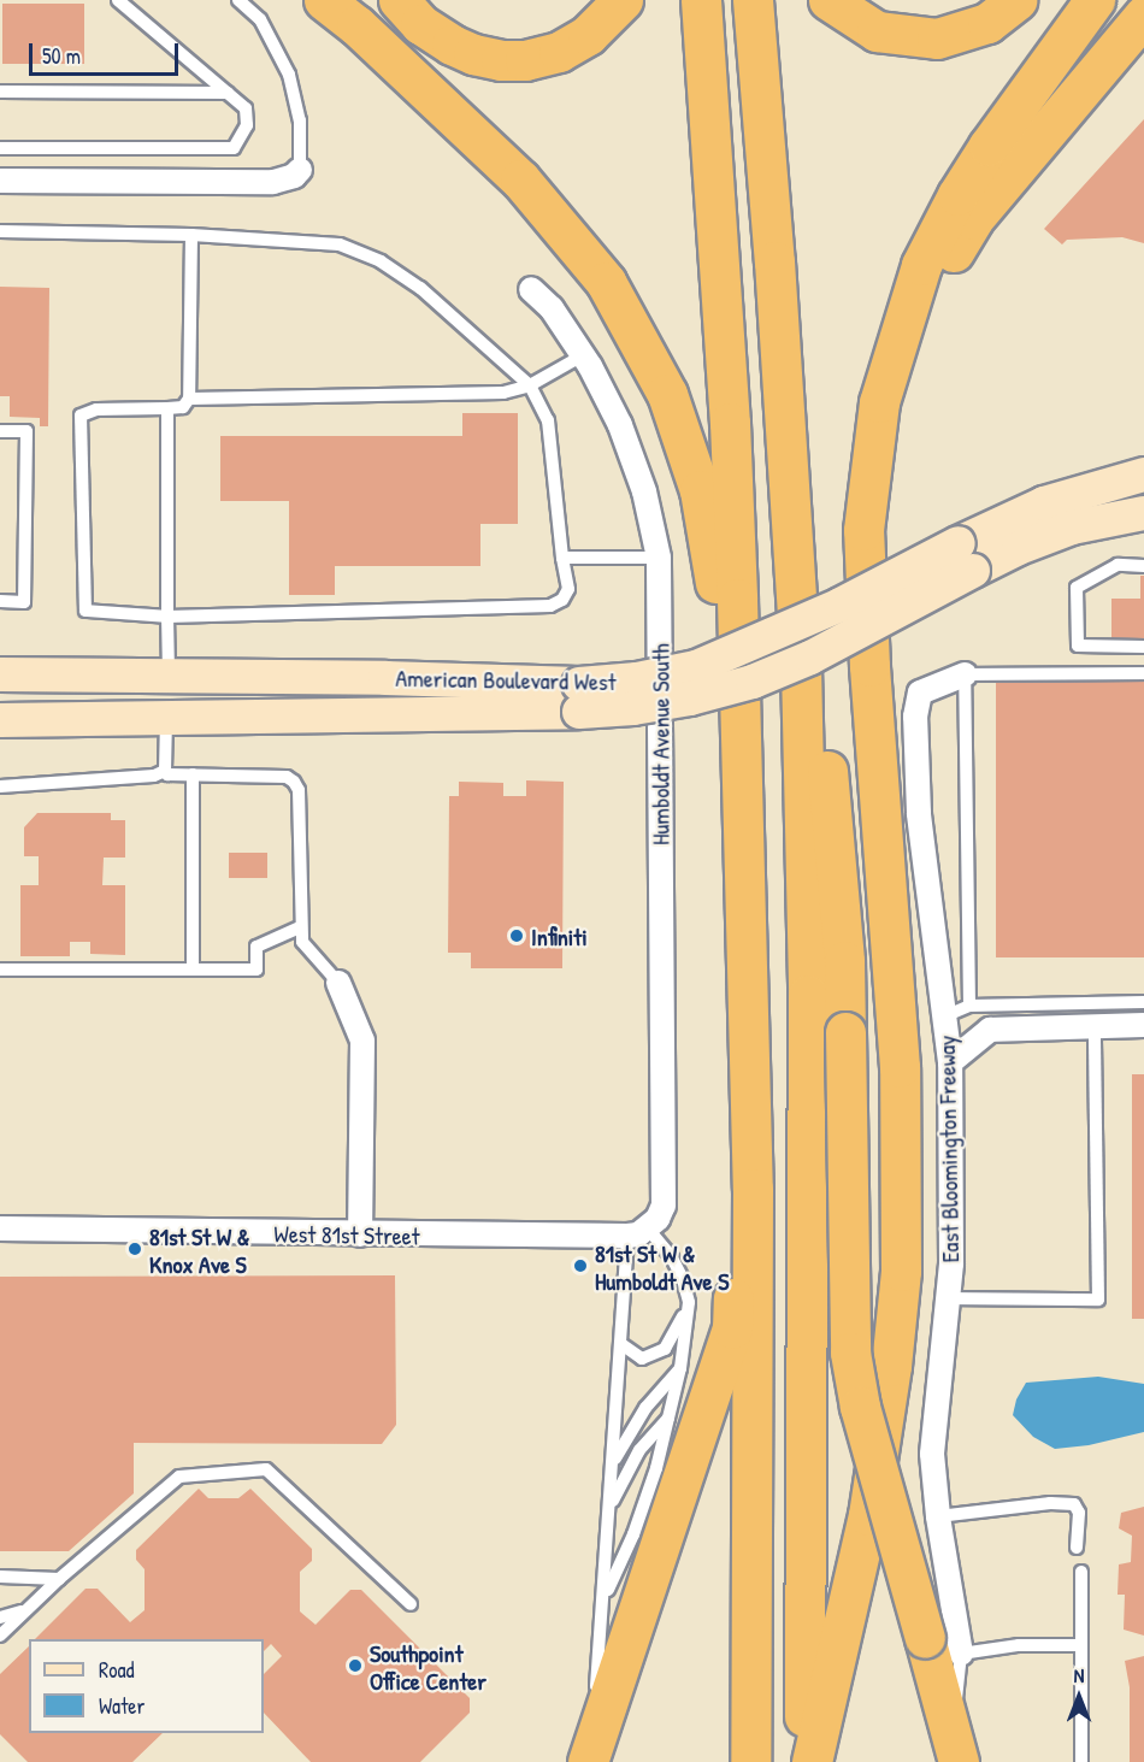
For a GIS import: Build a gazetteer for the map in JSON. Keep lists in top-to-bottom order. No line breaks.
{"streets":{"main road":["American Boulevard West"],"street":["Humboldt Avenue South","East Bloomington Freeway","West 81st Street"]},"crossings":[["Humboldt Avenue South","West 81st Street"]],"places":["Infiniti","81st St W & Knox Ave S","81st St W & Humboldt Ave S","Southpoint Office Center"],"legend":["Road","Water"],"scale_bar":"50 m","north":"top"}
